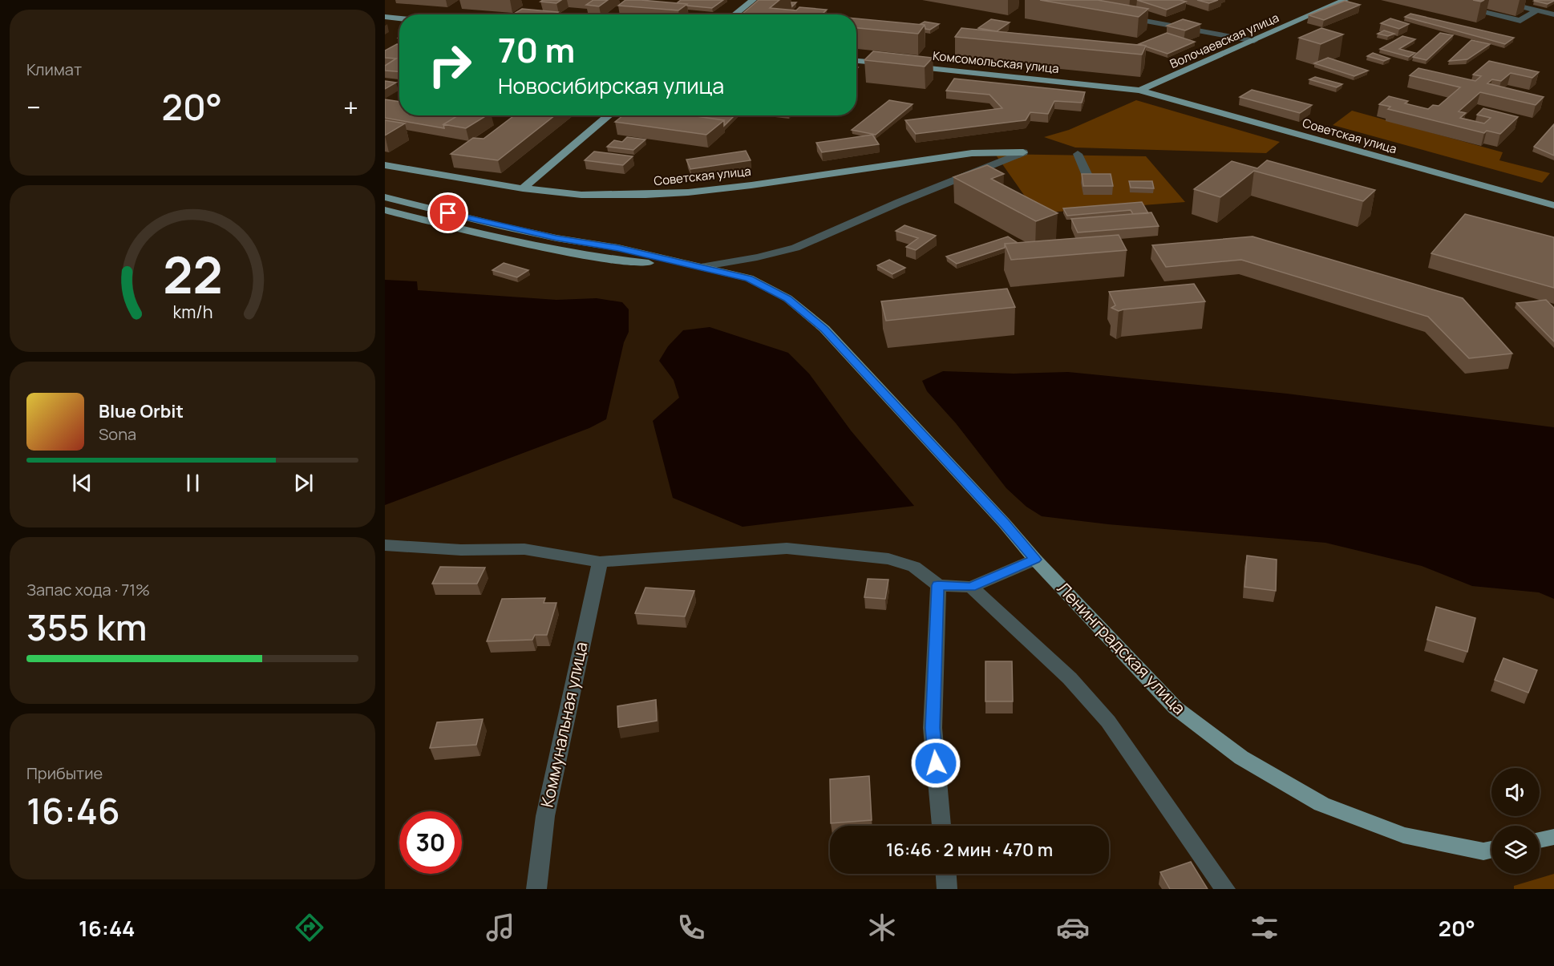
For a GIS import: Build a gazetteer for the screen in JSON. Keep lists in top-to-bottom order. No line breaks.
{"streets":{"main road":["Волочаевская улица","Комсомольская улица","Советская улица","Ленинградская улица"],"street":["Коммунальная улица"]},"crossings":[["Волочаевская улица","Комсомольская улица"],["Волочаевская улица","Советская улица"],["Комсомольская улица","Советская улица"]],"page":{"tile":["Климат",["Запас хода · 71%","355 km"],["Прибытие","16:46"]],"turn":["70 m","Новосибирская улица"],"heat":["−","20°","+"],"song":["Blue Orbit","Sona"],"limit":"30","trip":"16:46 · 2 мин · 470 m","tabs":["16:44","20°"],"gauge":["22","km/h"]}}
